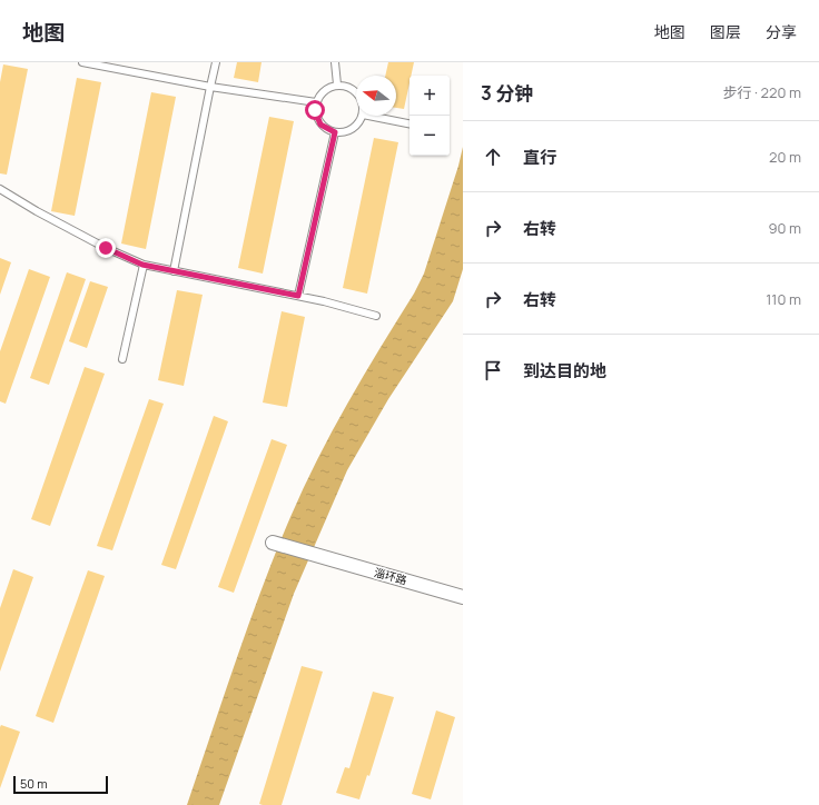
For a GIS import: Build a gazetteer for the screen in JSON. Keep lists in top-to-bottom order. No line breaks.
{"streets":{"street":["淄环路"]},"scale_bar":"50 m","north":"left","page":{"header":"地图","nav":["地图","图层","分享"],"heading":["3 分钟","步行 · 220 m"],"map_buttons":["+","−"],"list":[["直行","20 m"],["右转","90 m"],["右转","110 m"],"到达目的地"],"scale":"50 m"}}
